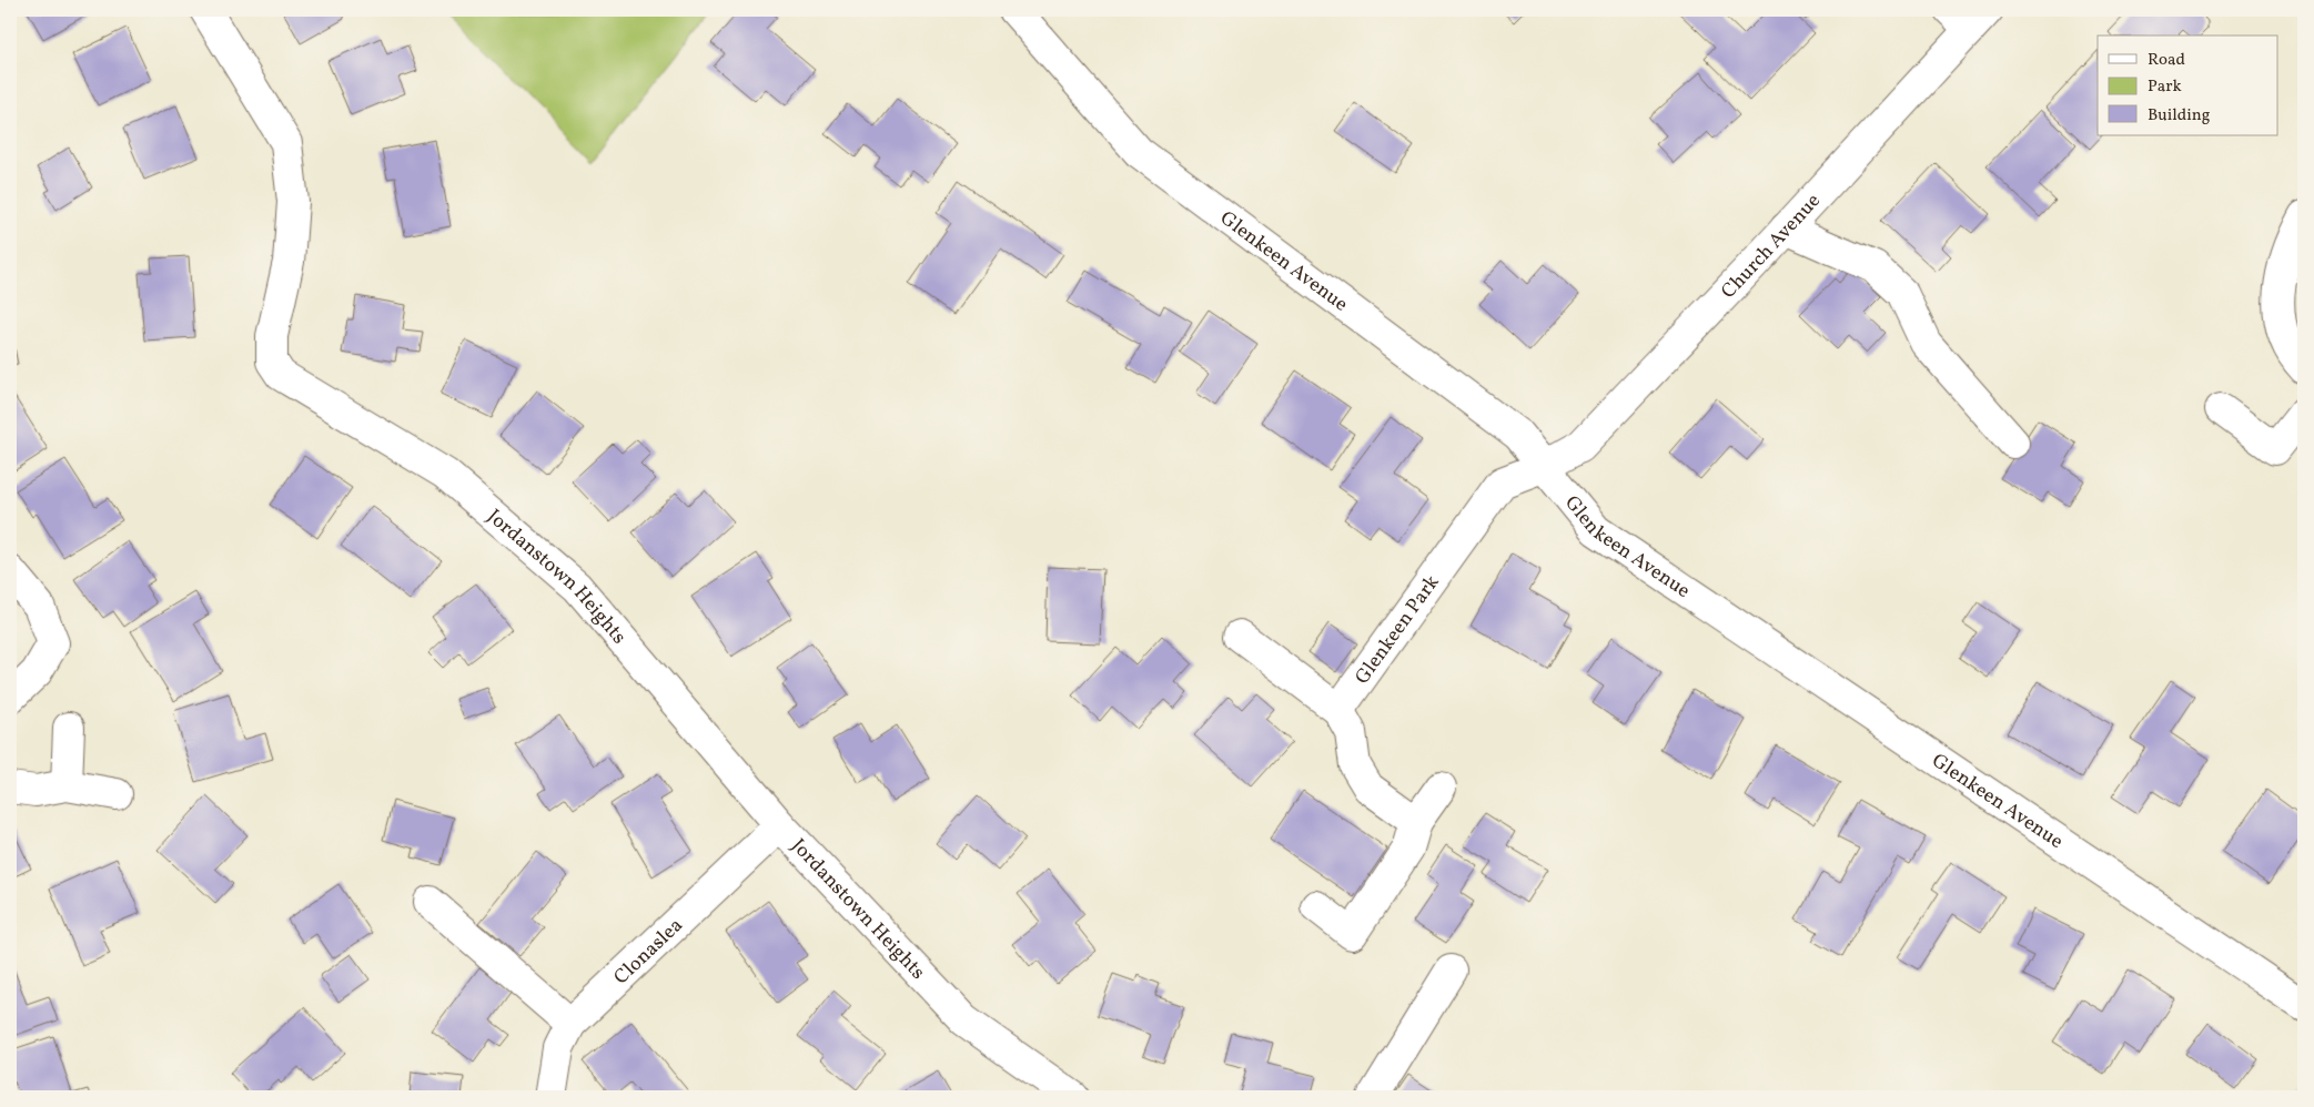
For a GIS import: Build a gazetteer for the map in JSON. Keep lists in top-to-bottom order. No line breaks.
{"streets":{"street":["Church Avenue","Glenkeen Avenue","Jordanstown Heights","Glenkeen Park","Clonaslea"]},"crossings":[["Church Avenue","Glenkeen Avenue"],["Church Avenue","Glenkeen Park"],["Glenkeen Avenue","Glenkeen Park"],["Jordanstown Heights","Clonaslea"]],"legend":["Road","Park","Building"]}
